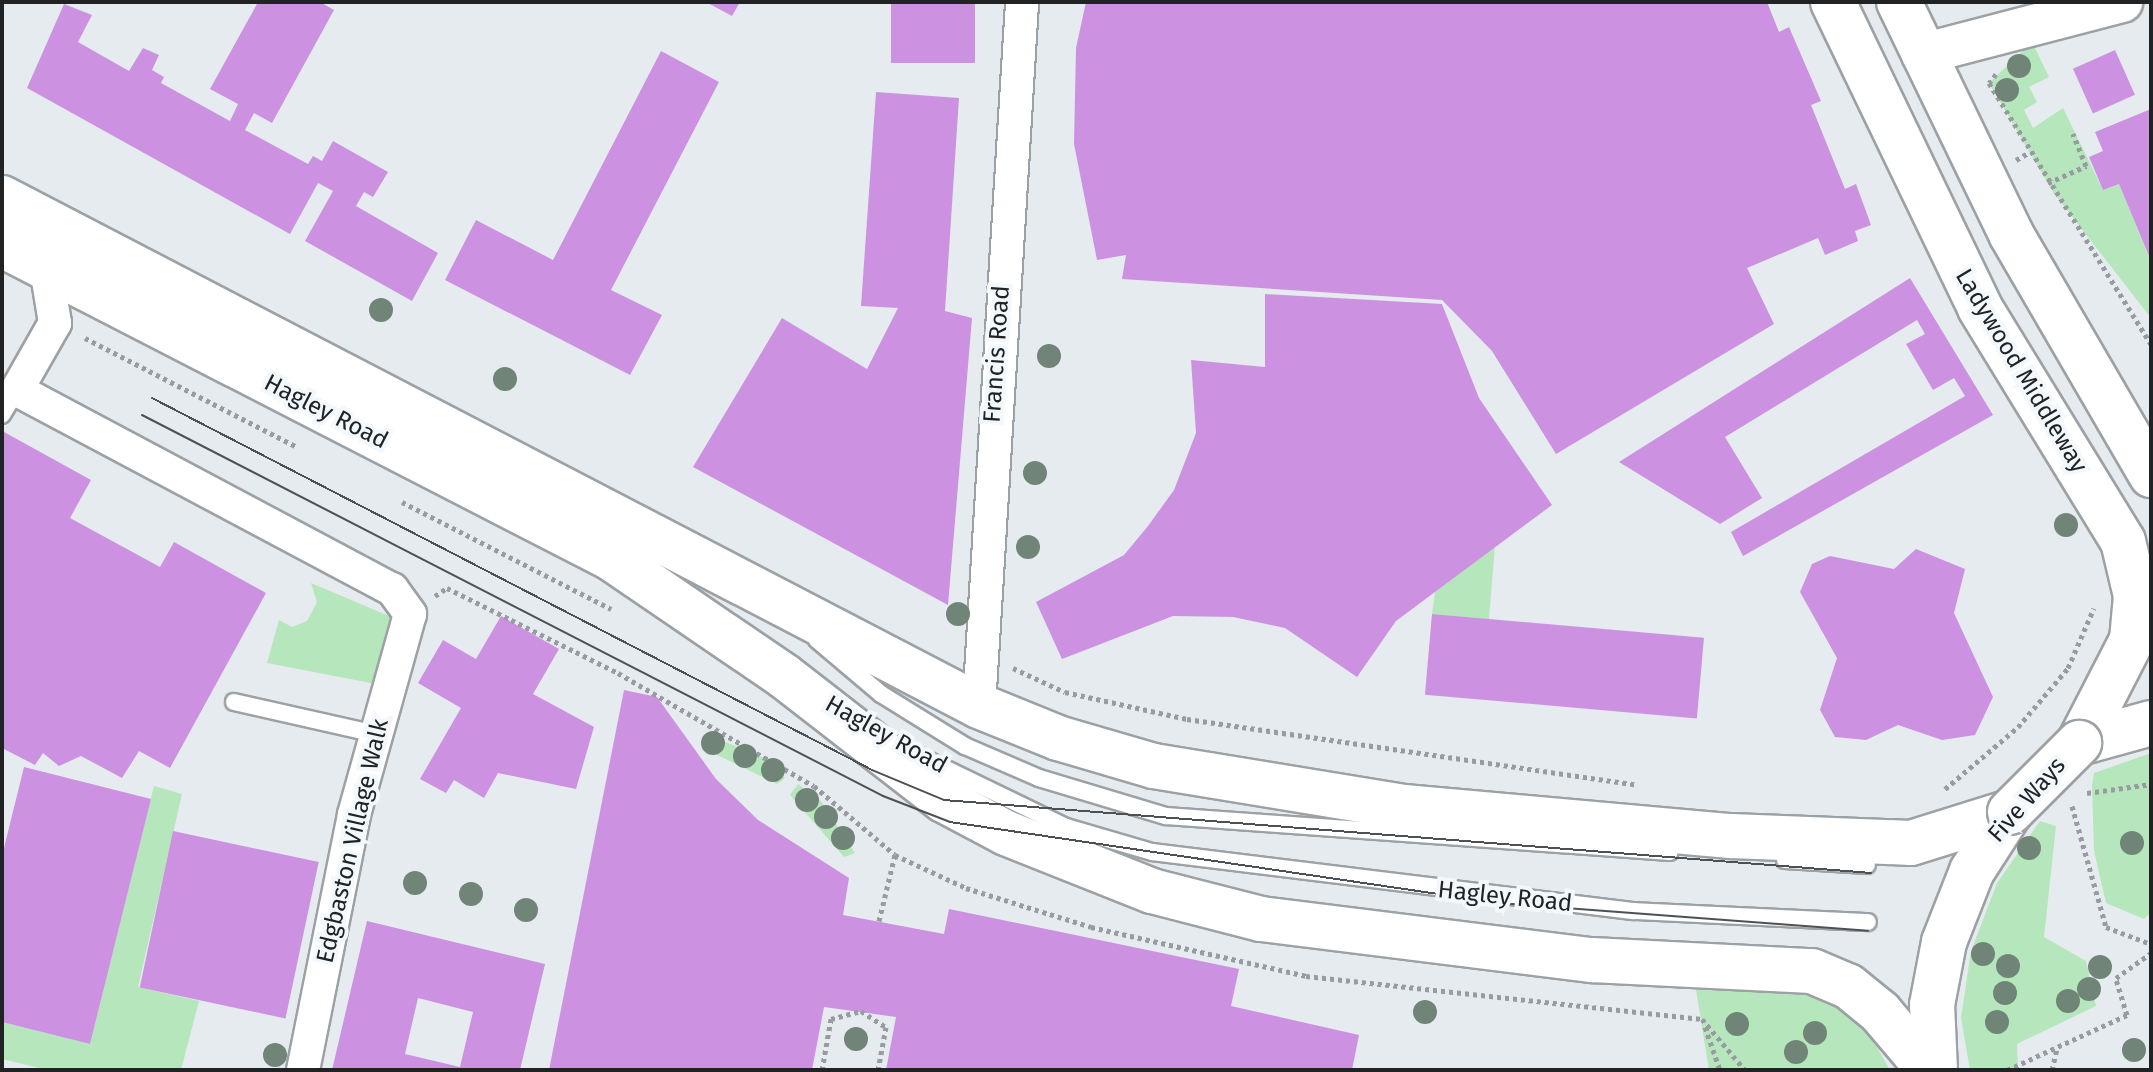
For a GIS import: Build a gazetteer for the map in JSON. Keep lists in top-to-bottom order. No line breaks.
{"streets":{"highway":["Ladywood Middleway","Hagley Road","Five Ways"],"street":["Francis Road","Edgbaston Village Walk"]},"crossings":[["Francis Road","Hagley Road"],["Ladywood Middleway","Five Ways"],["Hagley Road","Five Ways"]]}
